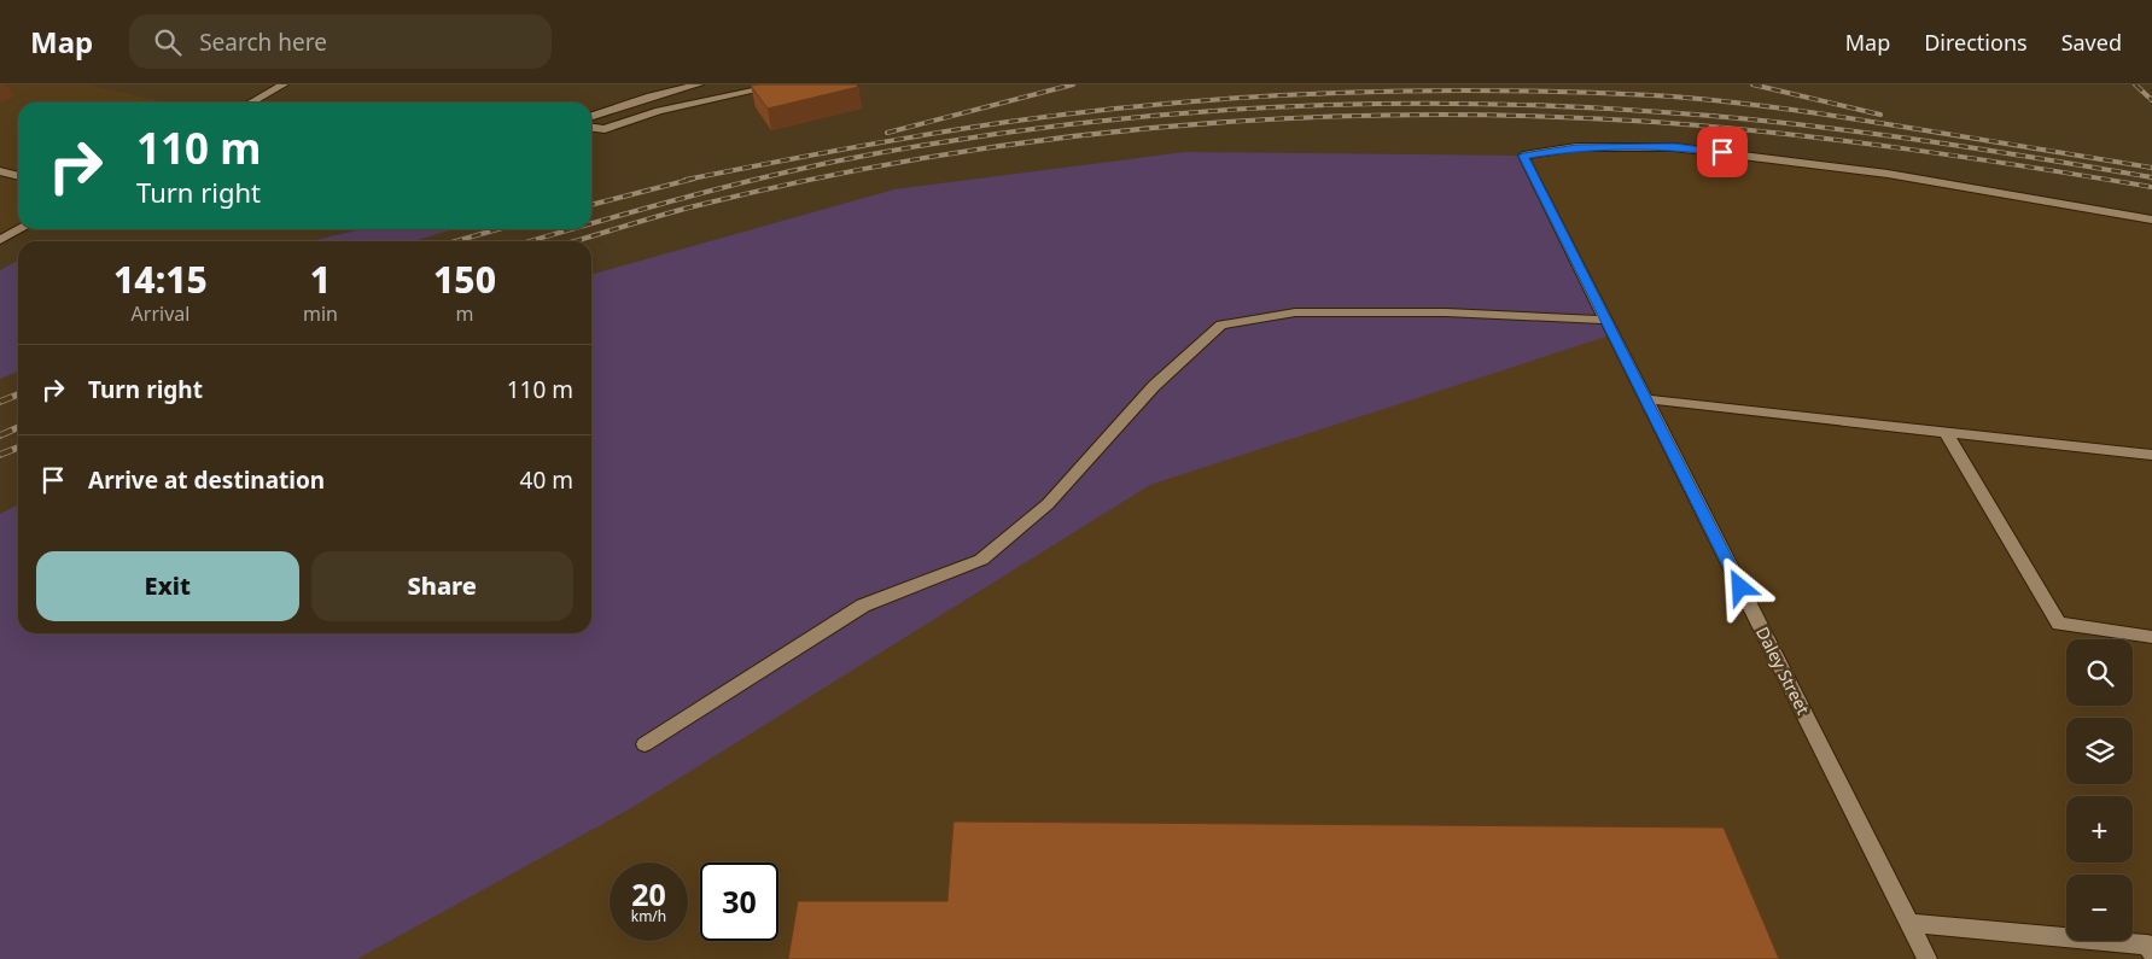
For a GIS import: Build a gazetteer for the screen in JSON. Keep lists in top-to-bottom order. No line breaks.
{"streets":{"street":["Daley Street"]},"page":{"header":"Map","search":"Search here","nav":["Map","Directions","Saved"],"turn":["110 m","Turn right"],"eta":["14:15","Arrival","1","min","150","m"],"list":[{"name":"Turn right","value":"110 m"},{"name":"Arrive at destination","value":"40 m"}],"buttons":["Exit","Share"],"map_buttons":["+","−"],"speed":"20 km/h","limit":"30"}}
